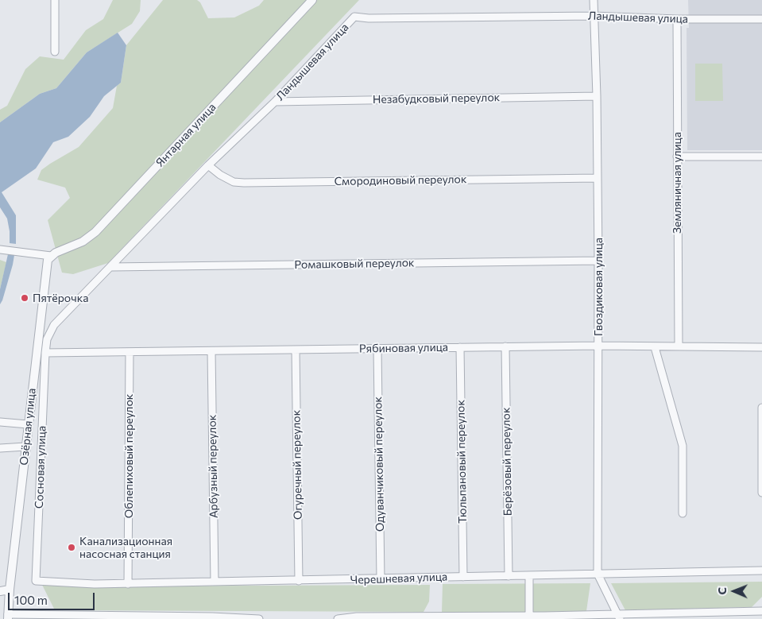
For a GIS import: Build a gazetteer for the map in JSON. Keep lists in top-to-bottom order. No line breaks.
{"streets":{"street":["Ландышевая улица","Незабудковый переулок","Янтарная улица","Смородиновый переулок","Земляничная улица","Ромашковый переулок","Гвоздиковая улица","Рябиновая улица","Озёрная улица","Облепиховый переулок","Тюльпановый переулок","Берёзовый переулок","Одуванчиковый переулок","Огуречный переулок","Арбузный переулок","Сосновая улица","Черешневая улица"]},"crossings":[["Ландышевая улица","Незабудковый переулок"],["Ландышевая улица","Смородиновый переулок"],["Ландышевая улица","Земляничная улица"],["Ландышевая улица","Ромашковый переулок"],["Ландышевая улица","Гвоздиковая улица"],["Ландышевая улица","Рябиновая улица"],["Ландышевая улица","Сосновая улица"],["Незабудковый переулок","Гвоздиковая улица"],["Янтарная улица","Озёрная улица"],["Смородиновый переулок","Гвоздиковая улица"],["Земляничная улица","Рябиновая улица"],["Ромашковый переулок","Гвоздиковая улица"],["Гвоздиковая улица","Рябиновая улица"],["Гвоздиковая улица","Черешневая улица"],["Рябиновая улица","Облепиховый переулок"],["Рябиновая улица","Тюльпановый переулок"],["Рябиновая улица","Берёзовый переулок"],["Рябиновая улица","Одуванчиковый переулок"],["Рябиновая улица","Огуречный переулок"],["Рябиновая улица","Арбузный переулок"],["Рябиновая улица","Сосновая улица"],["Облепиховый переулок","Черешневая улица"],["Тюльпановый переулок","Черешневая улица"],["Берёзовый переулок","Черешневая улица"],["Одуванчиковый переулок","Черешневая улица"],["Огуречный переулок","Черешневая улица"],["Арбузный переулок","Черешневая улица"],["Сосновая улица","Черешневая улица"]],"places":["Пятёрочка","Канализационная насосная станция"],"scale_bar":"100 m","north":"left"}
